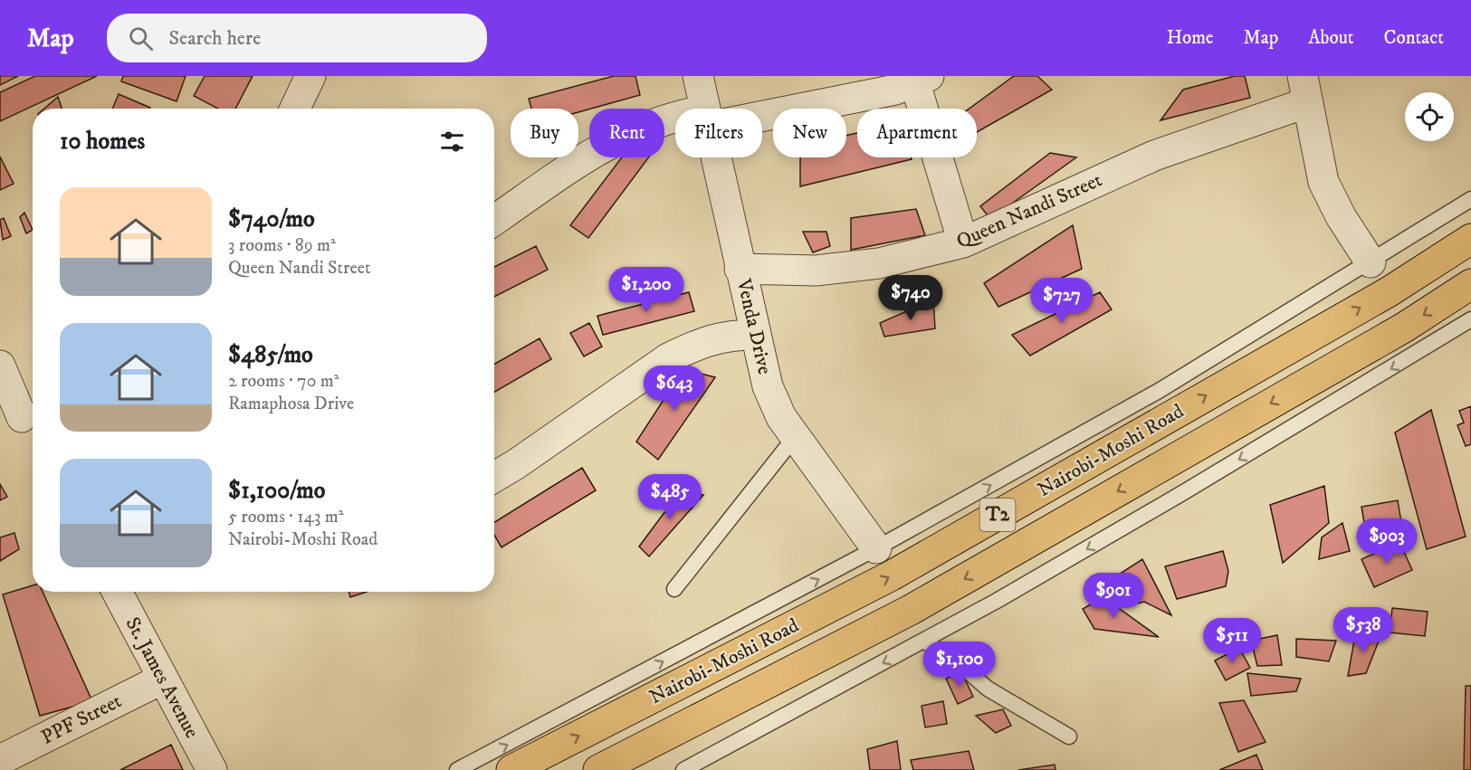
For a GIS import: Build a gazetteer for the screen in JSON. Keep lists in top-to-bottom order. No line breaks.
{"streets":{"highway":["Nairobi-Moshi Road","T2"],"street":["Queen Nandi Street","Venda Drive","St. James Avenue","PPF Street"]},"crossings":[["Queen Nandi Street","Venda Drive"],["St. James Avenue","PPF Street"]],"page":{"header":"Map","search":"Search here","nav":["Home","Map","About","Contact"],"chip":["Buy","Rent","Filters","New","Apartment"],"heading":"10 homes","list":[{"name":"$740/mo","note":"3 rooms · 89 m² · Queen Nandi Street"},{"name":"$485/mo","note":"2 rooms · 70 m² · Ramaphosa Drive"},{"name":"$1,100/mo","note":"5 rooms · 143 m² · Nairobi-Moshi Road"}],"price":["$1,200","$740","$727","$643","$485","$903","$901","$538","$511","$1,100"]}}
